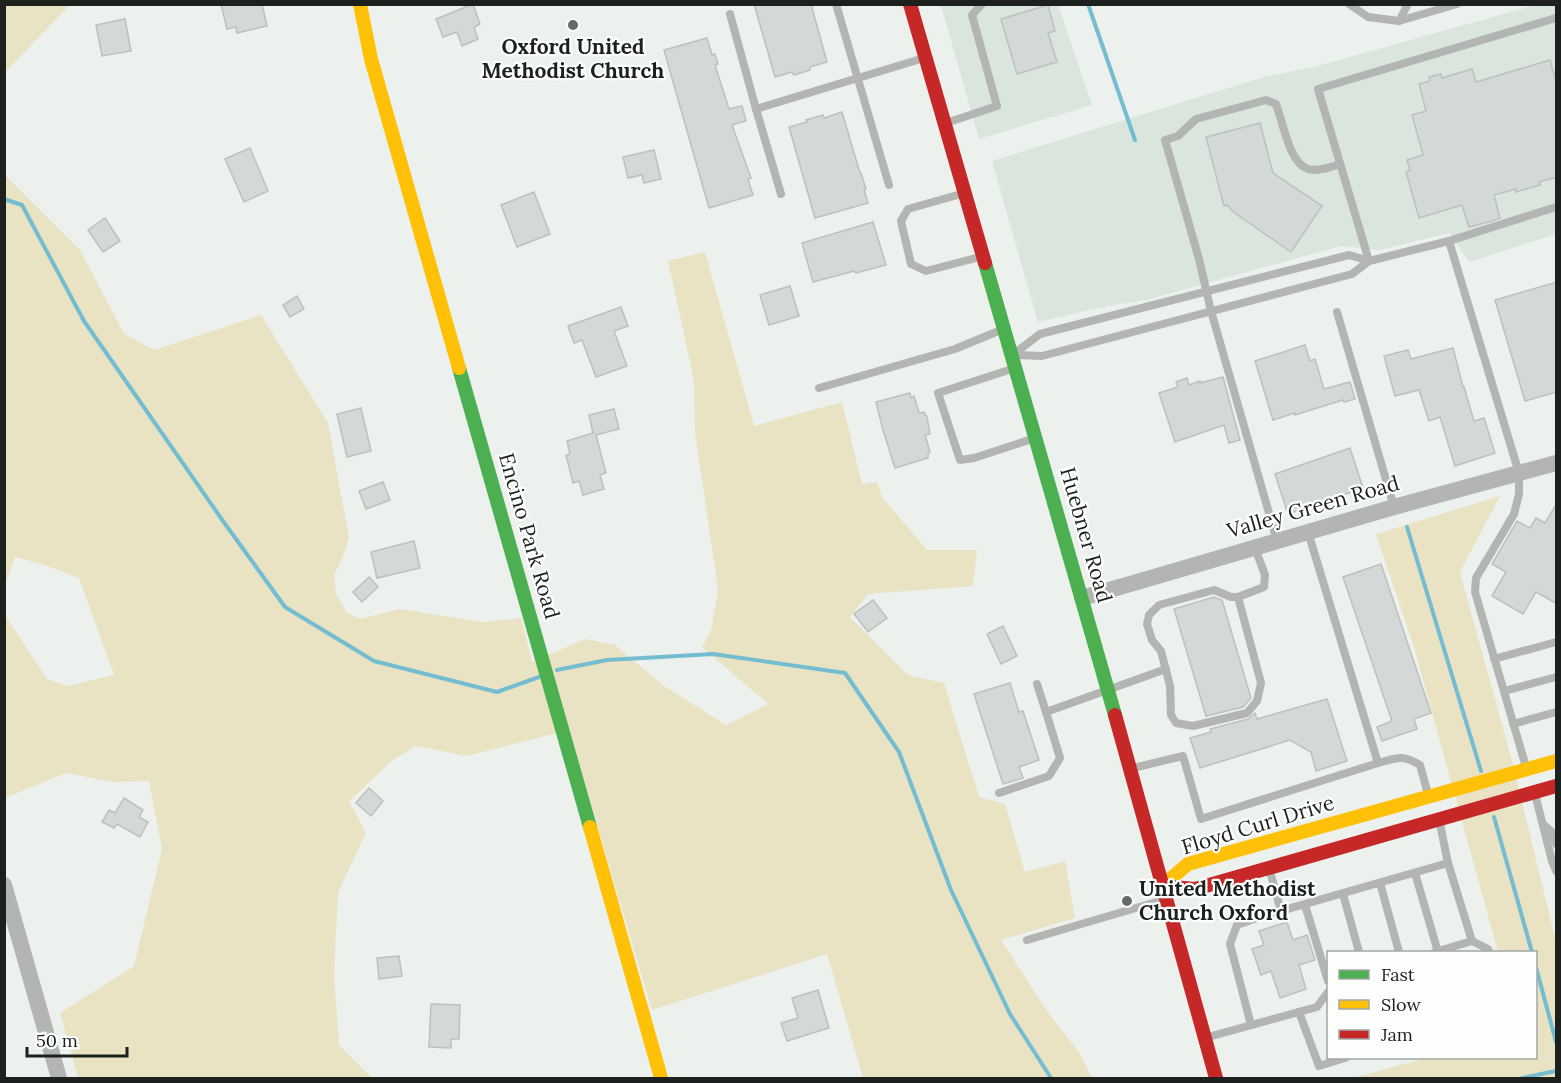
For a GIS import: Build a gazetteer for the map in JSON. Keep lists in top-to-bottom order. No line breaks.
{"streets":{"street":["Valley Green Road","Huebner Road","Encino Park Road","Floyd Curl Drive"]},"crossings":[["Valley Green Road","Huebner Road"],["Huebner Road","Floyd Curl Drive"]],"places":["Oxford United Methodist Church","United Methodist Church Oxford"],"legend":["Fast","Slow","Jam"],"scale_bar":"50 m"}
